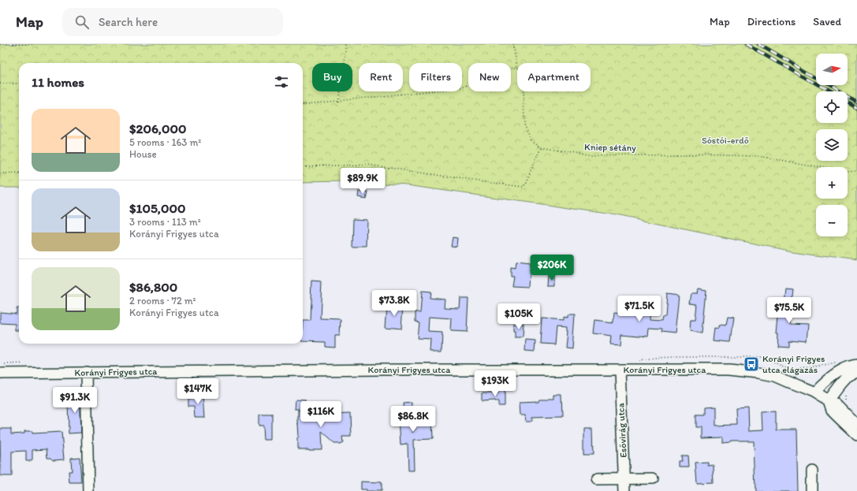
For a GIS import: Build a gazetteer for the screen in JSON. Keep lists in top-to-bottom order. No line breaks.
{"streets":{"street":["Korányi Frigyes utca","Esővirág utca"],"path":["Kniep sétány"]},"crossings":[["Korányi Frigyes utca","Esővirág utca"]],"parks":["Sóstói-erdő"],"places":{"bus stop":["Korányi Frigyes utca elágazás"]},"north":"right","page":{"header":"Map","search":"Search here","nav":["Map","Directions","Saved"],"map_buttons":["+","−"],"chip":["Buy","Rent","Filters","New","Apartment"],"heading":"11 homes","list":[{"name":"$206,000","note":"5 rooms · 163 m² · House"},{"name":"$105,000","note":"3 rooms · 113 m² · Korányi Frigyes utca"},{"name":"$86,800","note":"2 rooms · 72 m² · Korányi Frigyes utca"}],"price":["$89.9K","$206K","$73.8K","$71.5K","$75.5K","$105K","$193K","$147K","$91.3K","$116K","$86.8K"]}}
